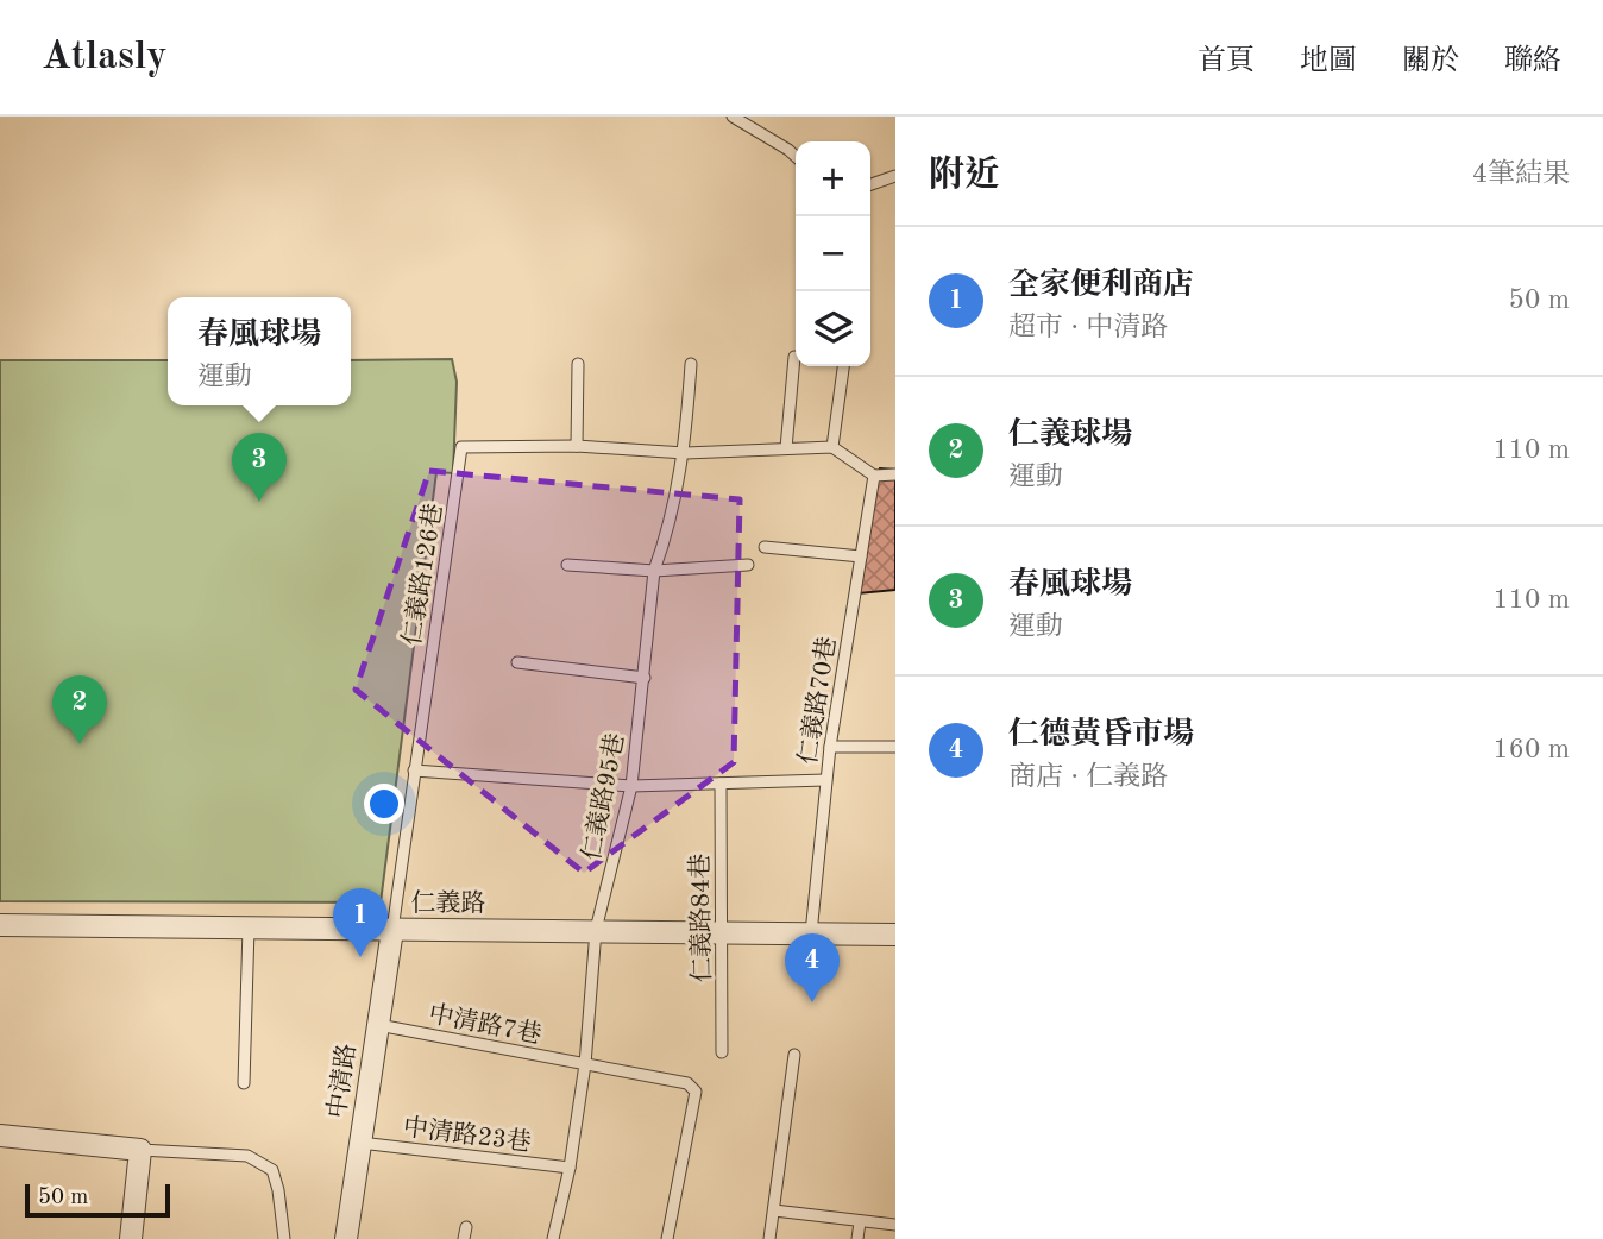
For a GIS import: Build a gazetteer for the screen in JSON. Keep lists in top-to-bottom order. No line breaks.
{"streets":{"street":["仁義路","中清路"],"lane":["仁義路126巷","仁義路70巷","仁義路95巷","仁義路84巷","中清路7巷","中清路23巷"]},"crossings":[["仁義路126巷","仁義路95巷"],["仁義路126巷","仁義路"],["仁義路126巷","中清路"],["仁義路70巷","仁義路"],["仁義路95巷","仁義路"],["仁義路95巷","中清路7巷"],["仁義路95巷","中清路23巷"],["仁義路","仁義路84巷"],["仁義路","中清路"],["中清路7巷","中清路"],["中清路","中清路23巷"]],"scale_bar":"50 m","page":{"header":"Atlasly","nav":["首頁","地圖","關於","聯絡"],"heading":["附近","4筆結果"],"map_buttons":["+","−"],"list":[{"mark":"1","name":"全家便利商店","note":"超市 · 中清路","value":"50 m"},{"mark":"2","name":"仁義球場","note":"運動","value":"110 m"},{"mark":"3","name":"春風球場","note":"運動","value":"110 m"},{"mark":"4","name":"仁德黃昏市場","note":"商店 · 仁義路","value":"160 m"}],"popup":["春風球場","運動"],"pins":["3","2","1","4"],"scale":"50 m"}}
